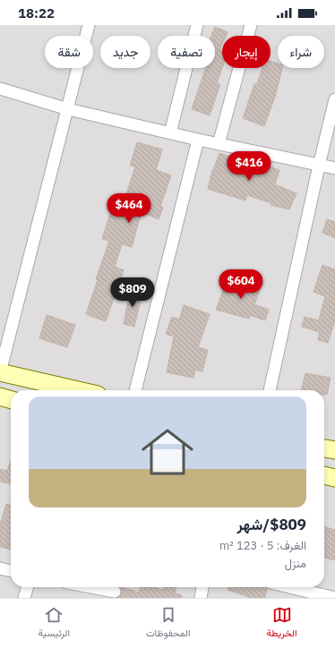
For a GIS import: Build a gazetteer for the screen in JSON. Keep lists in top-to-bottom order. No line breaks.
{"page":{"status":"18:22","chip":["شراء","إيجار","تصفية","جديد","شقة"],"price":["$416","$464","$604","$809"],"list":[{"name":"$809/شهر","note":"الغرف: 5 · 123 m² · منزل"}],"tabs":["الخريطة","المحفوظات","الرئيسية"]}}
